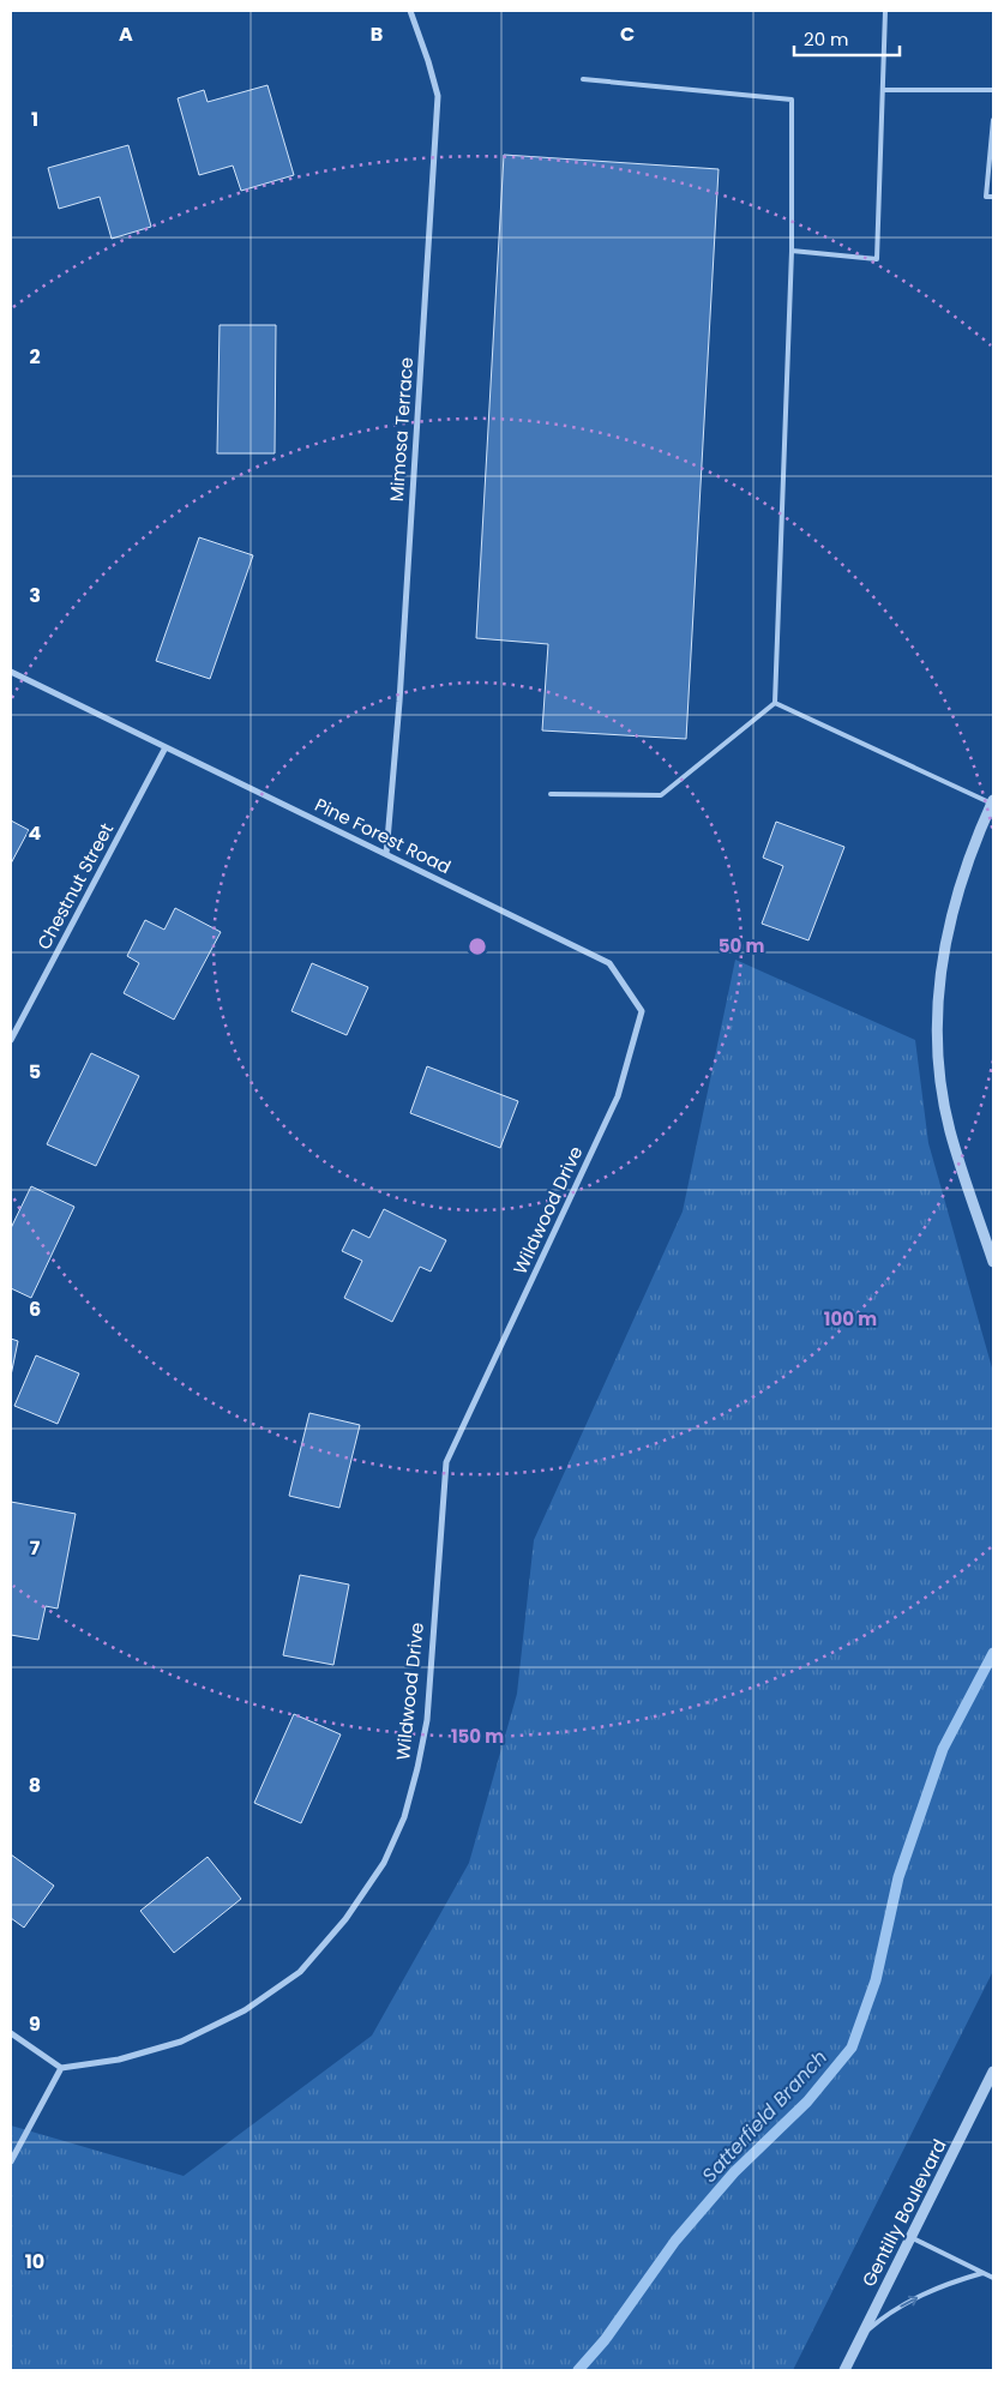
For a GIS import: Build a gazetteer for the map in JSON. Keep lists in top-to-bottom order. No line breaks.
{"streets":{"street":["Mimosa Terrace","Pine Forest Road","Chestnut Street","Wildwood Drive","Gentilly Boulevard"]},"crossings":[["Mimosa Terrace","Pine Forest Road"],["Pine Forest Road","Chestnut Street"],["Pine Forest Road","Wildwood Drive"]],"water":["Satterfield Branch"],"scale_bar":"20 m","grid":{"columns":["A","B","C"],"rows":["1","2","3","4","5","6","7","8","9","10"]},"rings":["50 m","100 m","150 m"]}
